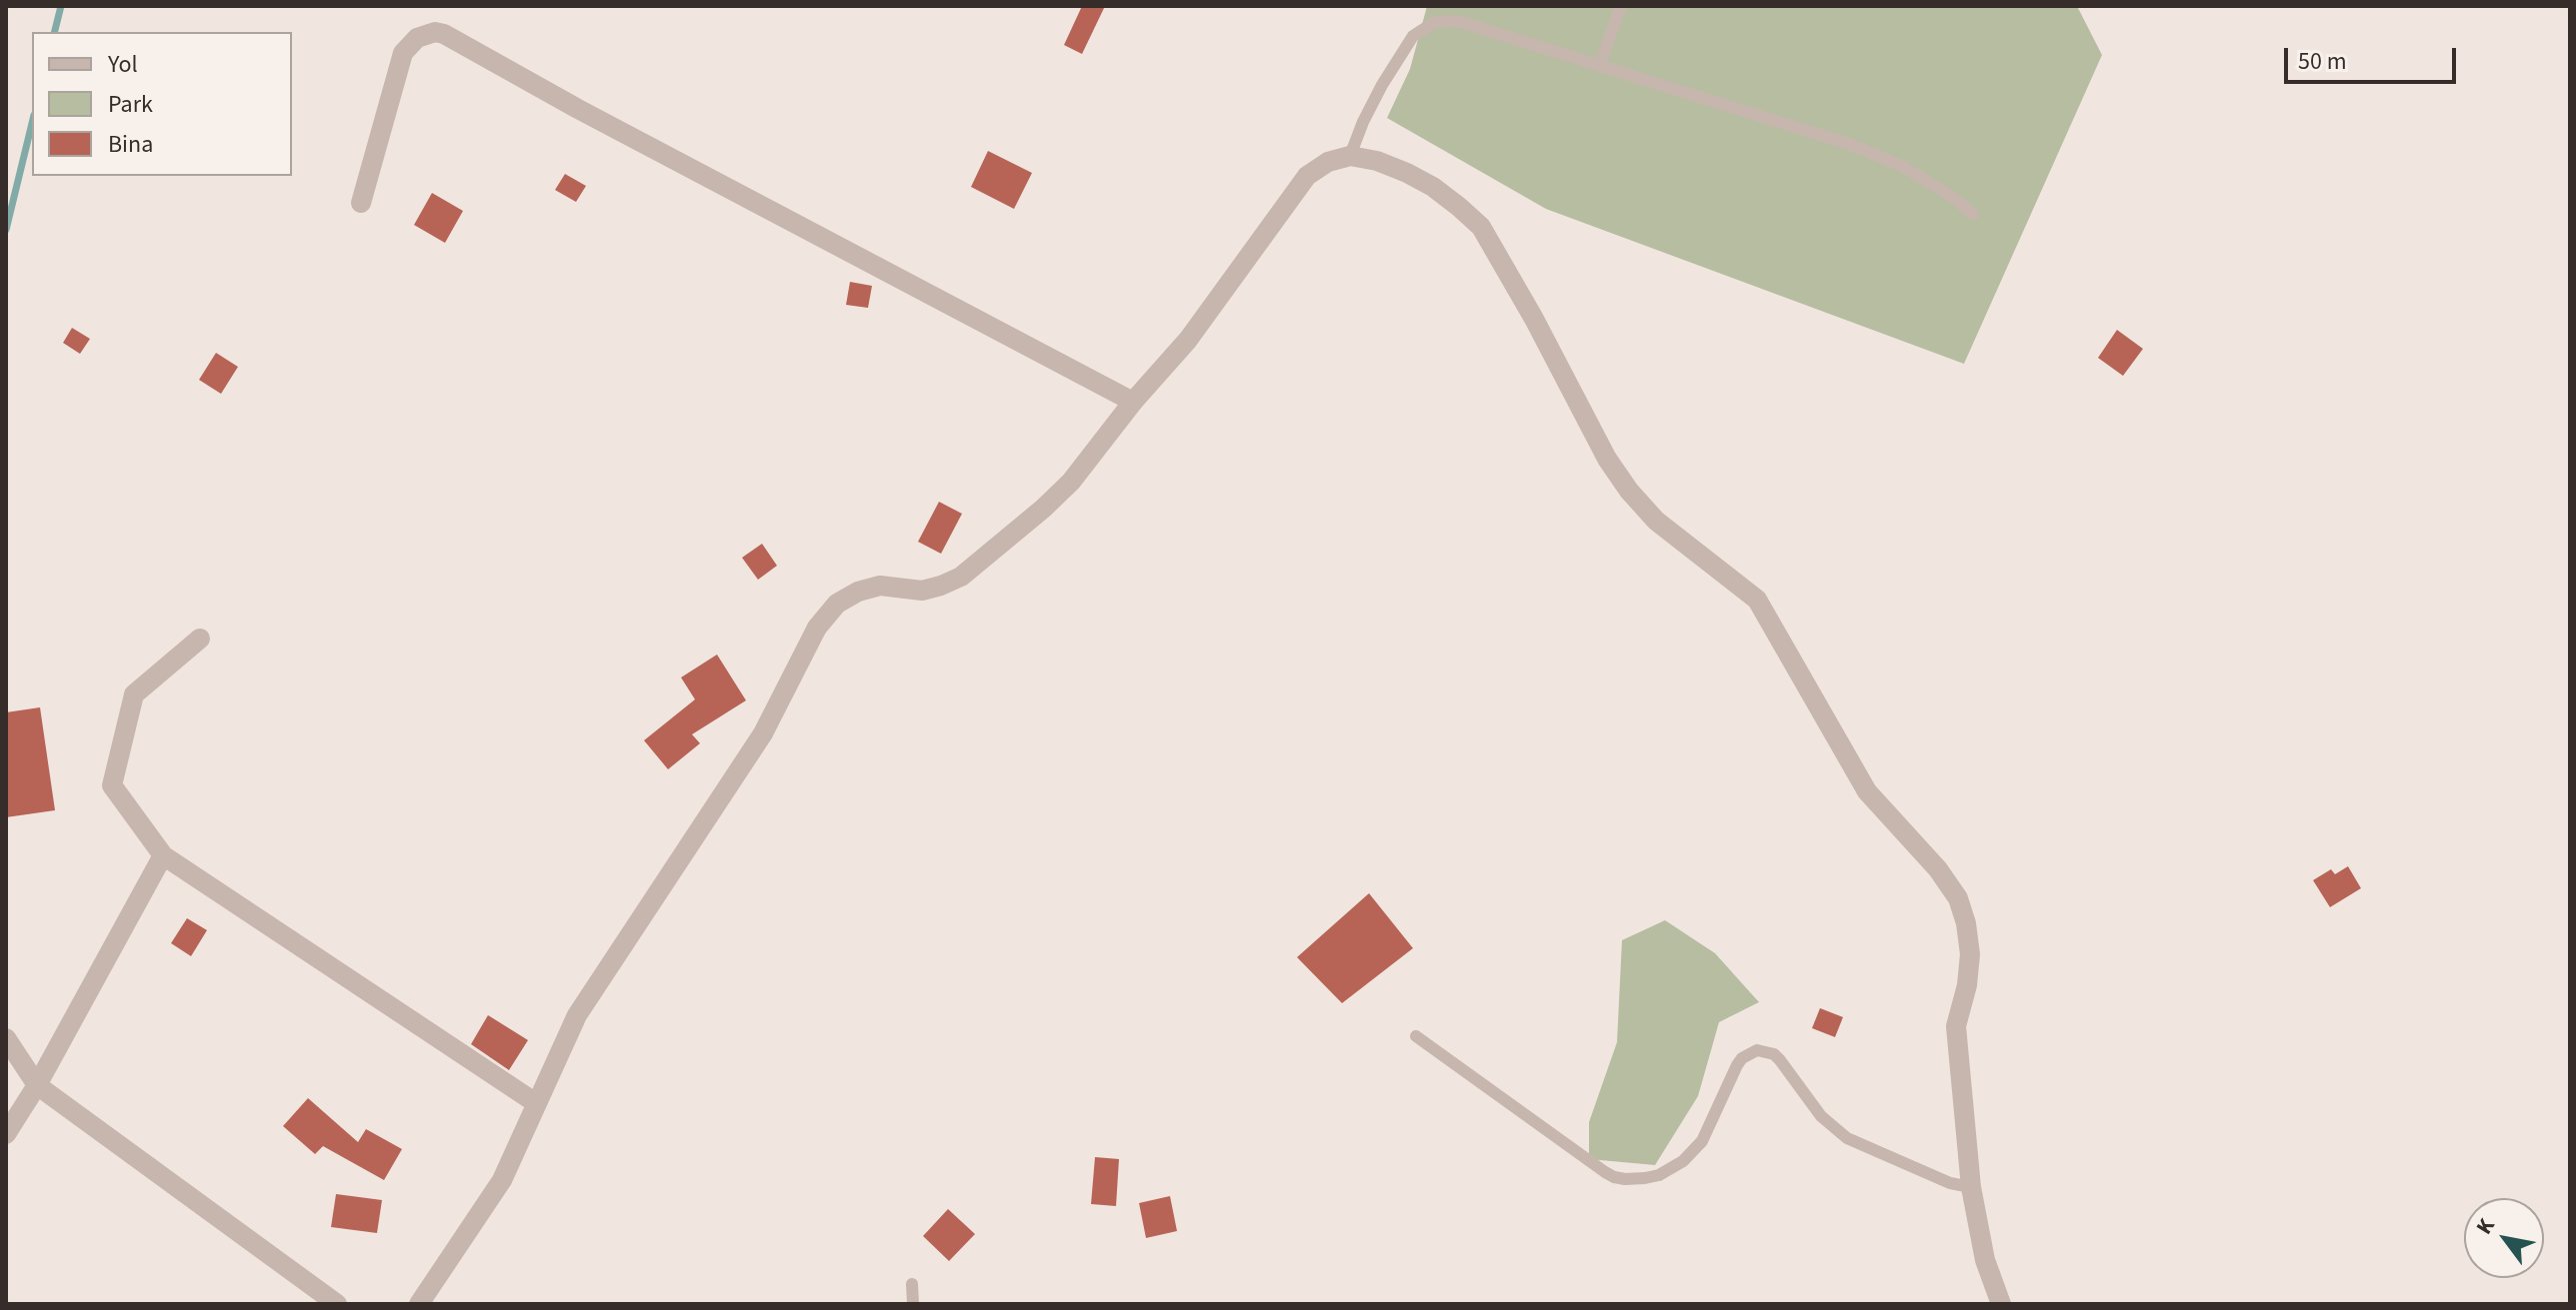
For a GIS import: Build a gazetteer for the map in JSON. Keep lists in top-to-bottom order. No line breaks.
{"legend":["Yol","Park","Bina"],"scale_bar":"50 m","north":"top left"}
